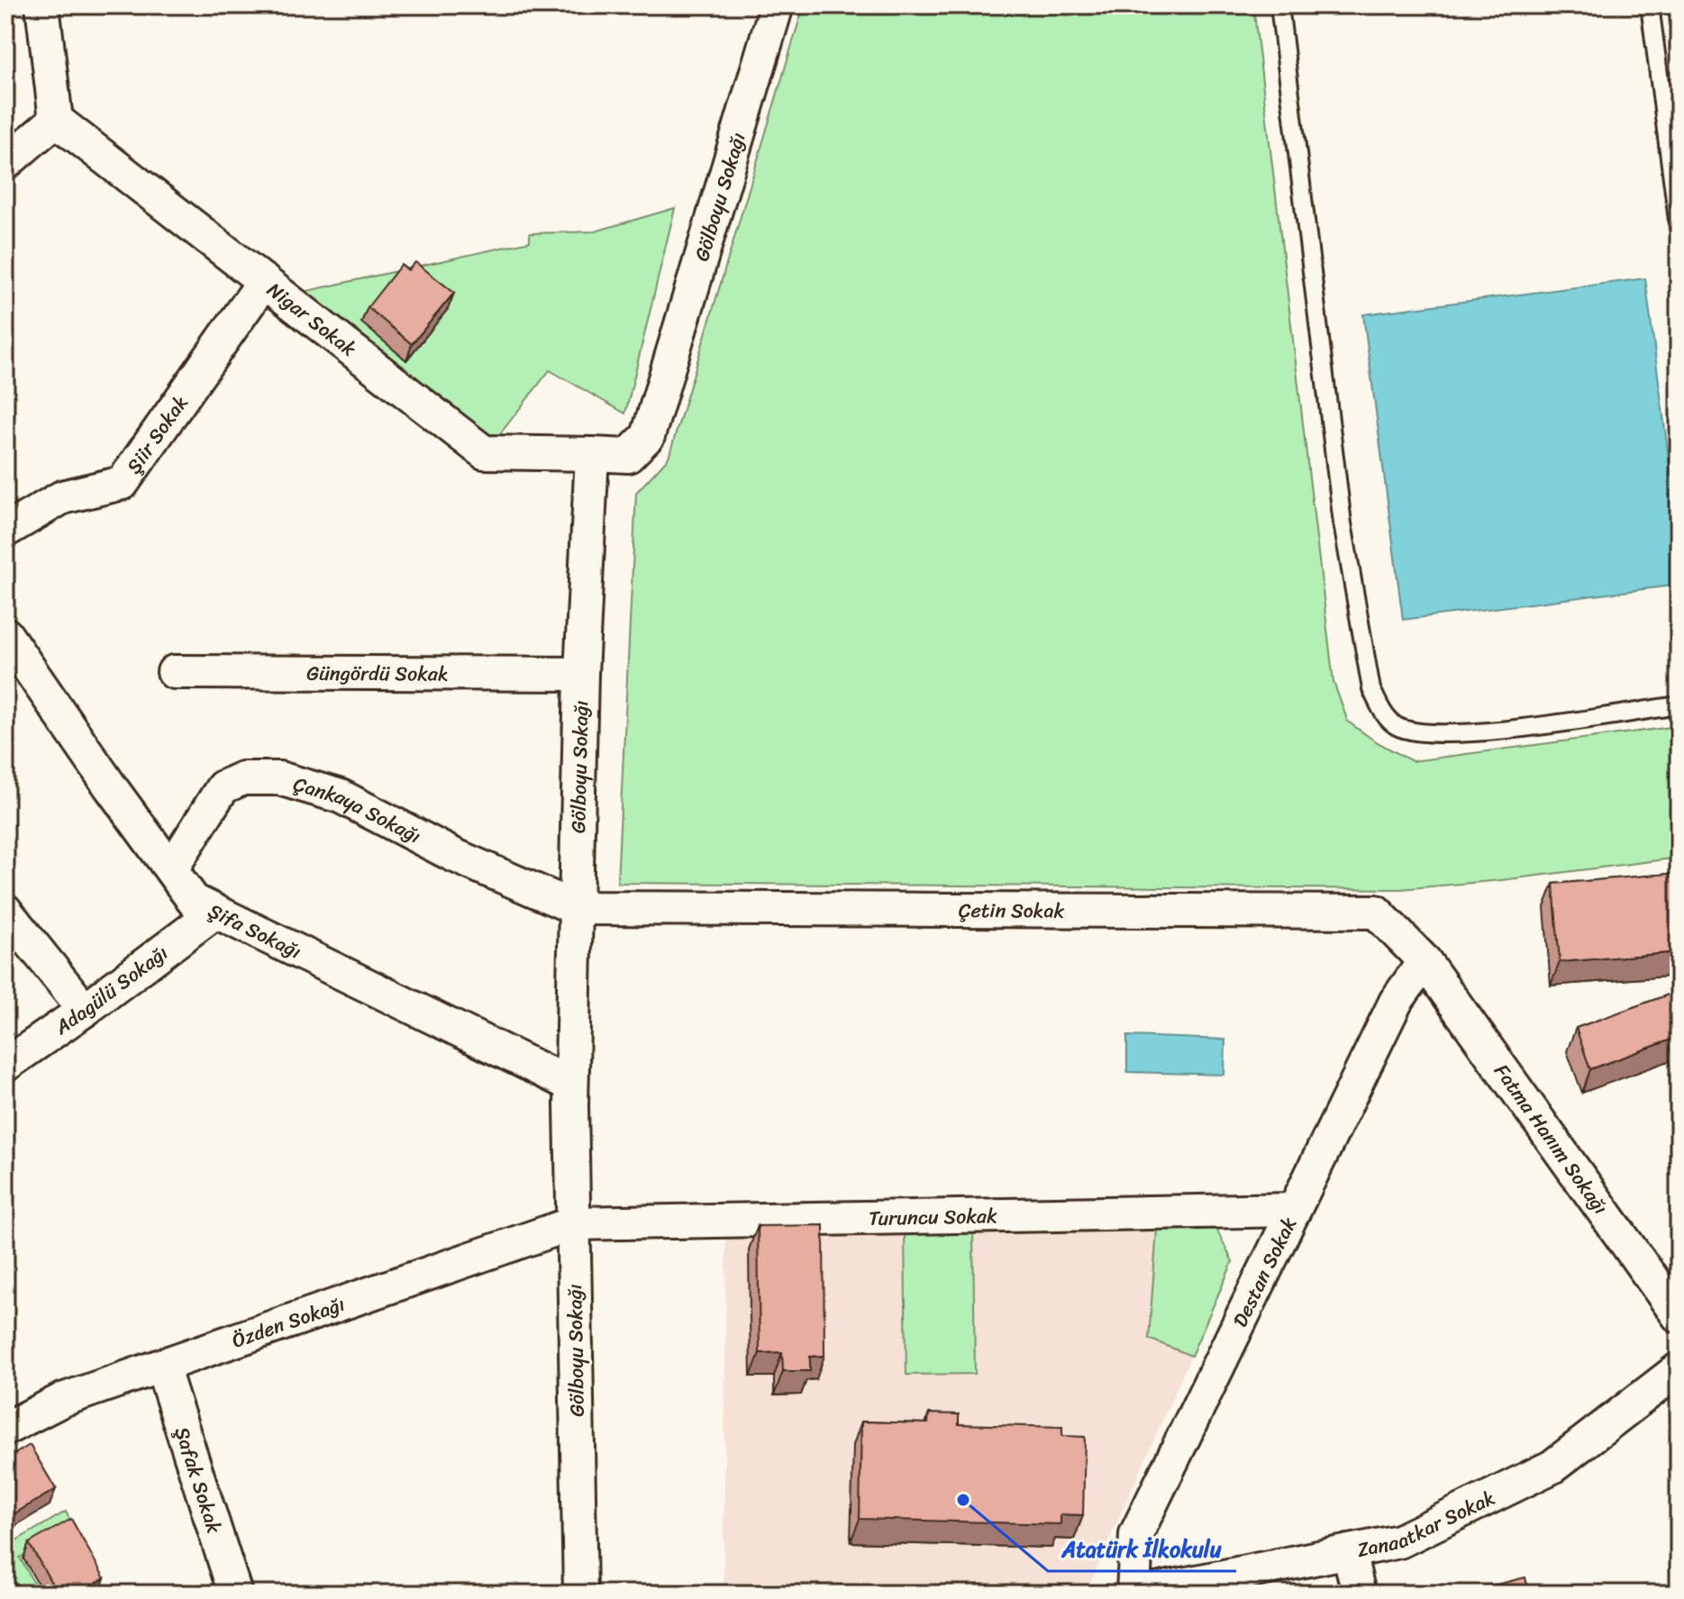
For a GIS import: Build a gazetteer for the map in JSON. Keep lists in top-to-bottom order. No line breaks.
{"streets":{"street":["Gölboyu Sokağı","Nigar Sokak","Şiir Sokak","Güngördü Sokak","Çankaya Sokağı","Çetin Sokak","Şifa Sokağı","Adagülü Sokağı","Fatma Hanım Sokağı","Turuncu Sokak","Destan Sokak","Özden Sokağı","Şafak Sokak","Zanaatkar Sokak"]},"crossings":[["Gölboyu Sokağı","Nigar Sokak"],["Gölboyu Sokağı","Güngördü Sokak"],["Gölboyu Sokağı","Çankaya Sokağı"],["Gölboyu Sokağı","Çetin Sokak"],["Gölboyu Sokağı","Şifa Sokağı"],["Gölboyu Sokağı","Turuncu Sokak"],["Gölboyu Sokağı","Özden Sokağı"],["Nigar Sokak","Şiir Sokak"],["Çankaya Sokağı","Çetin Sokak"],["Çankaya Sokağı","Şifa Sokağı"],["Çetin Sokak","Fatma Hanım Sokağı"],["Çetin Sokak","Destan Sokak"],["Şifa Sokağı","Adagülü Sokağı"],["Fatma Hanım Sokağı","Destan Sokak"],["Turuncu Sokak","Destan Sokak"],["Turuncu Sokak","Özden Sokağı"],["Destan Sokak","Zanaatkar Sokak"],["Özden Sokağı","Şafak Sokak"]],"places":["Atatürk İlkokulu"]}
